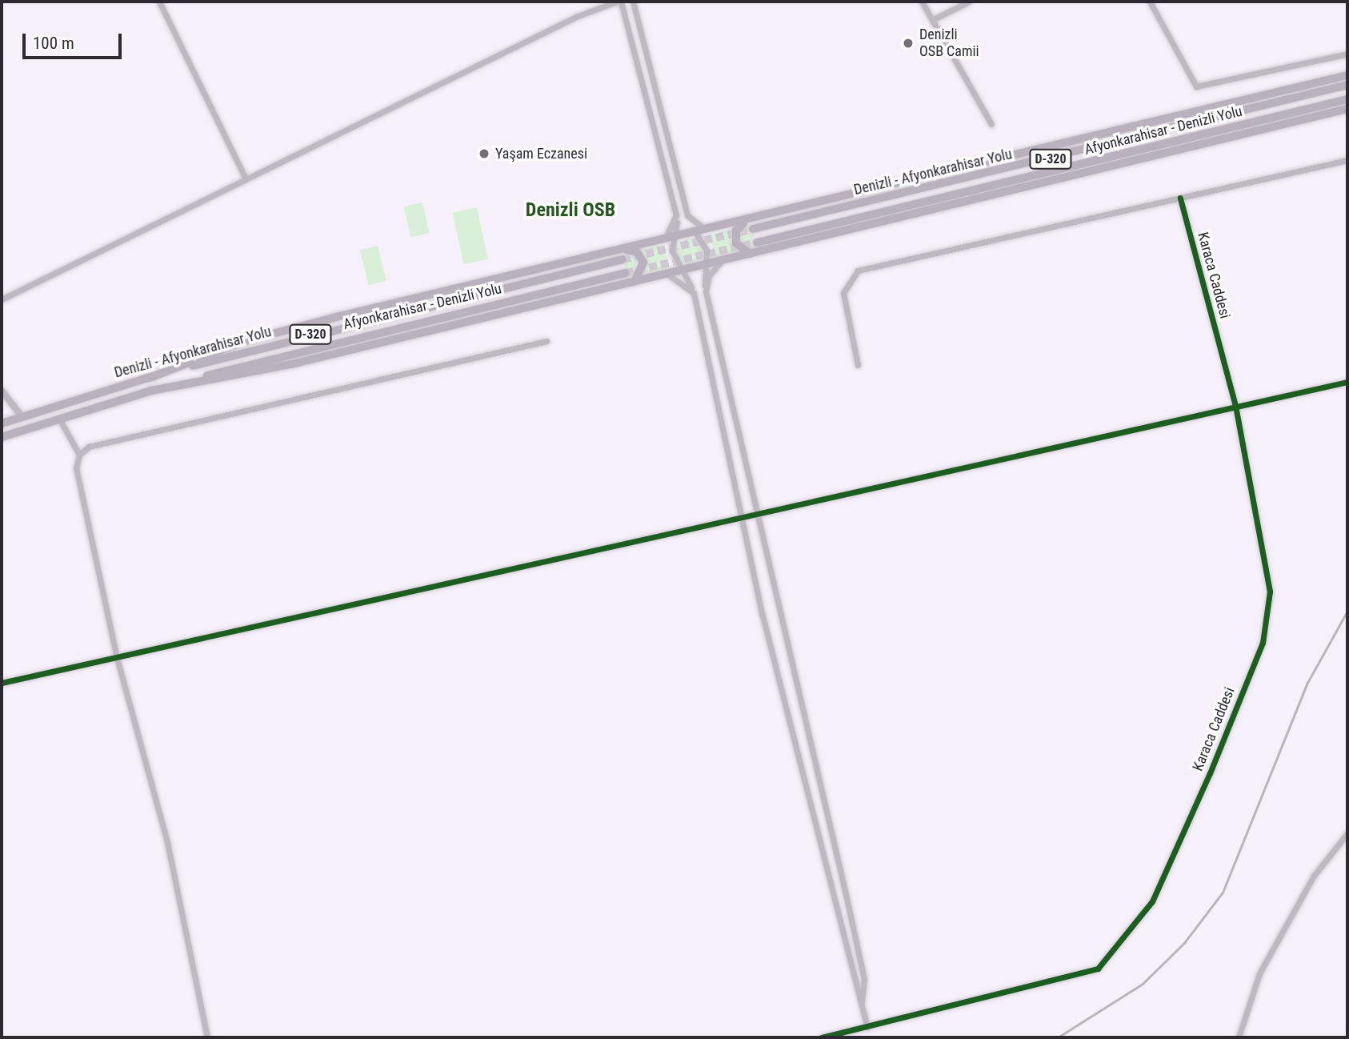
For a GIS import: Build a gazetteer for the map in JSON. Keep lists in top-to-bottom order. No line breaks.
{"streets":{"highway":["Afyonkarahisar - Denizli Yolu","D-320","Denizli - Afyonkarahisar Yolu"],"street":["Karaca Caddesi"]},"districts":["Denizli OSB"],"places":["Denizli OSB Camii","Yaşam Eczanesi"],"scale_bar":"100 m"}
